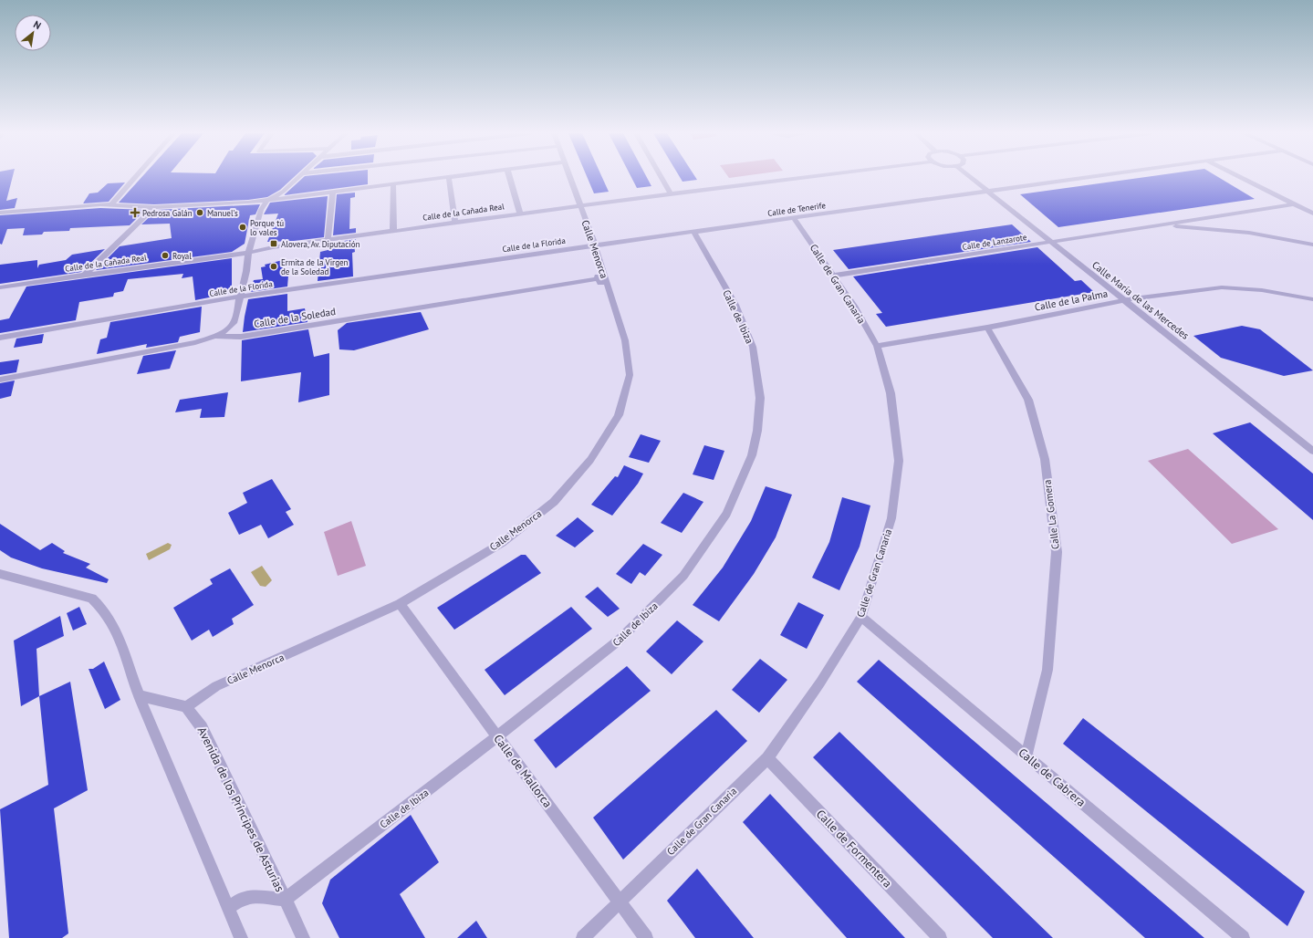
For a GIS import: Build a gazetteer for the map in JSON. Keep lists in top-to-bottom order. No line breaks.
{"streets":{"street":["Calle de Tenerife","Calle de la Cañada Real","Calle de Lanzarote","Calle de la Florida","Calle Menorca","Calle de Gran Canaria","Calle de la Palma","Calle María de las Mercedes","Calle de Ibiza","Calle de la Soledad","Calle La Gomera","Calle de Mallorca","Calle de Cabrera","Avenida de los Príncipes de Asturias","Calle de Formentera"]},"crossings":[["Calle de Tenerife","Calle de la Florida"],["Calle de Tenerife","Calle Menorca"],["Calle de Tenerife","Calle de Gran Canaria"],["Calle de Tenerife","Calle María de las Mercedes"],["Calle de Tenerife","Calle de Ibiza"],["Calle de la Cañada Real","Calle Menorca"],["Calle de Lanzarote","Calle de Gran Canaria"],["Calle de Lanzarote","Calle María de las Mercedes"],["Calle de la Florida","Calle Menorca"],["Calle Menorca","Calle de la Soledad"],["Calle Menorca","Calle de Mallorca"],["Calle Menorca","Avenida de los Príncipes de Asturias"],["Calle de Gran Canaria","Calle de la Palma"],["Calle de Gran Canaria","Calle de Mallorca"],["Calle de Gran Canaria","Calle de Cabrera"],["Calle de Gran Canaria","Calle de Formentera"],["Calle de la Palma","Calle María de las Mercedes"],["Calle de la Palma","Calle La Gomera"],["Calle de Ibiza","Calle de Mallorca"],["Calle de Ibiza","Avenida de los Príncipes de Asturias"],["Calle La Gomera","Calle de Cabrera"]],"places":{"health":["Pedrosa Galán"],"other":["Manuel's","Porque tú lo vales","Royal","Ermita de la Virgen de la Soledad"],"transit":["Alovera, Av. Diputación"]},"north":"top right"}
